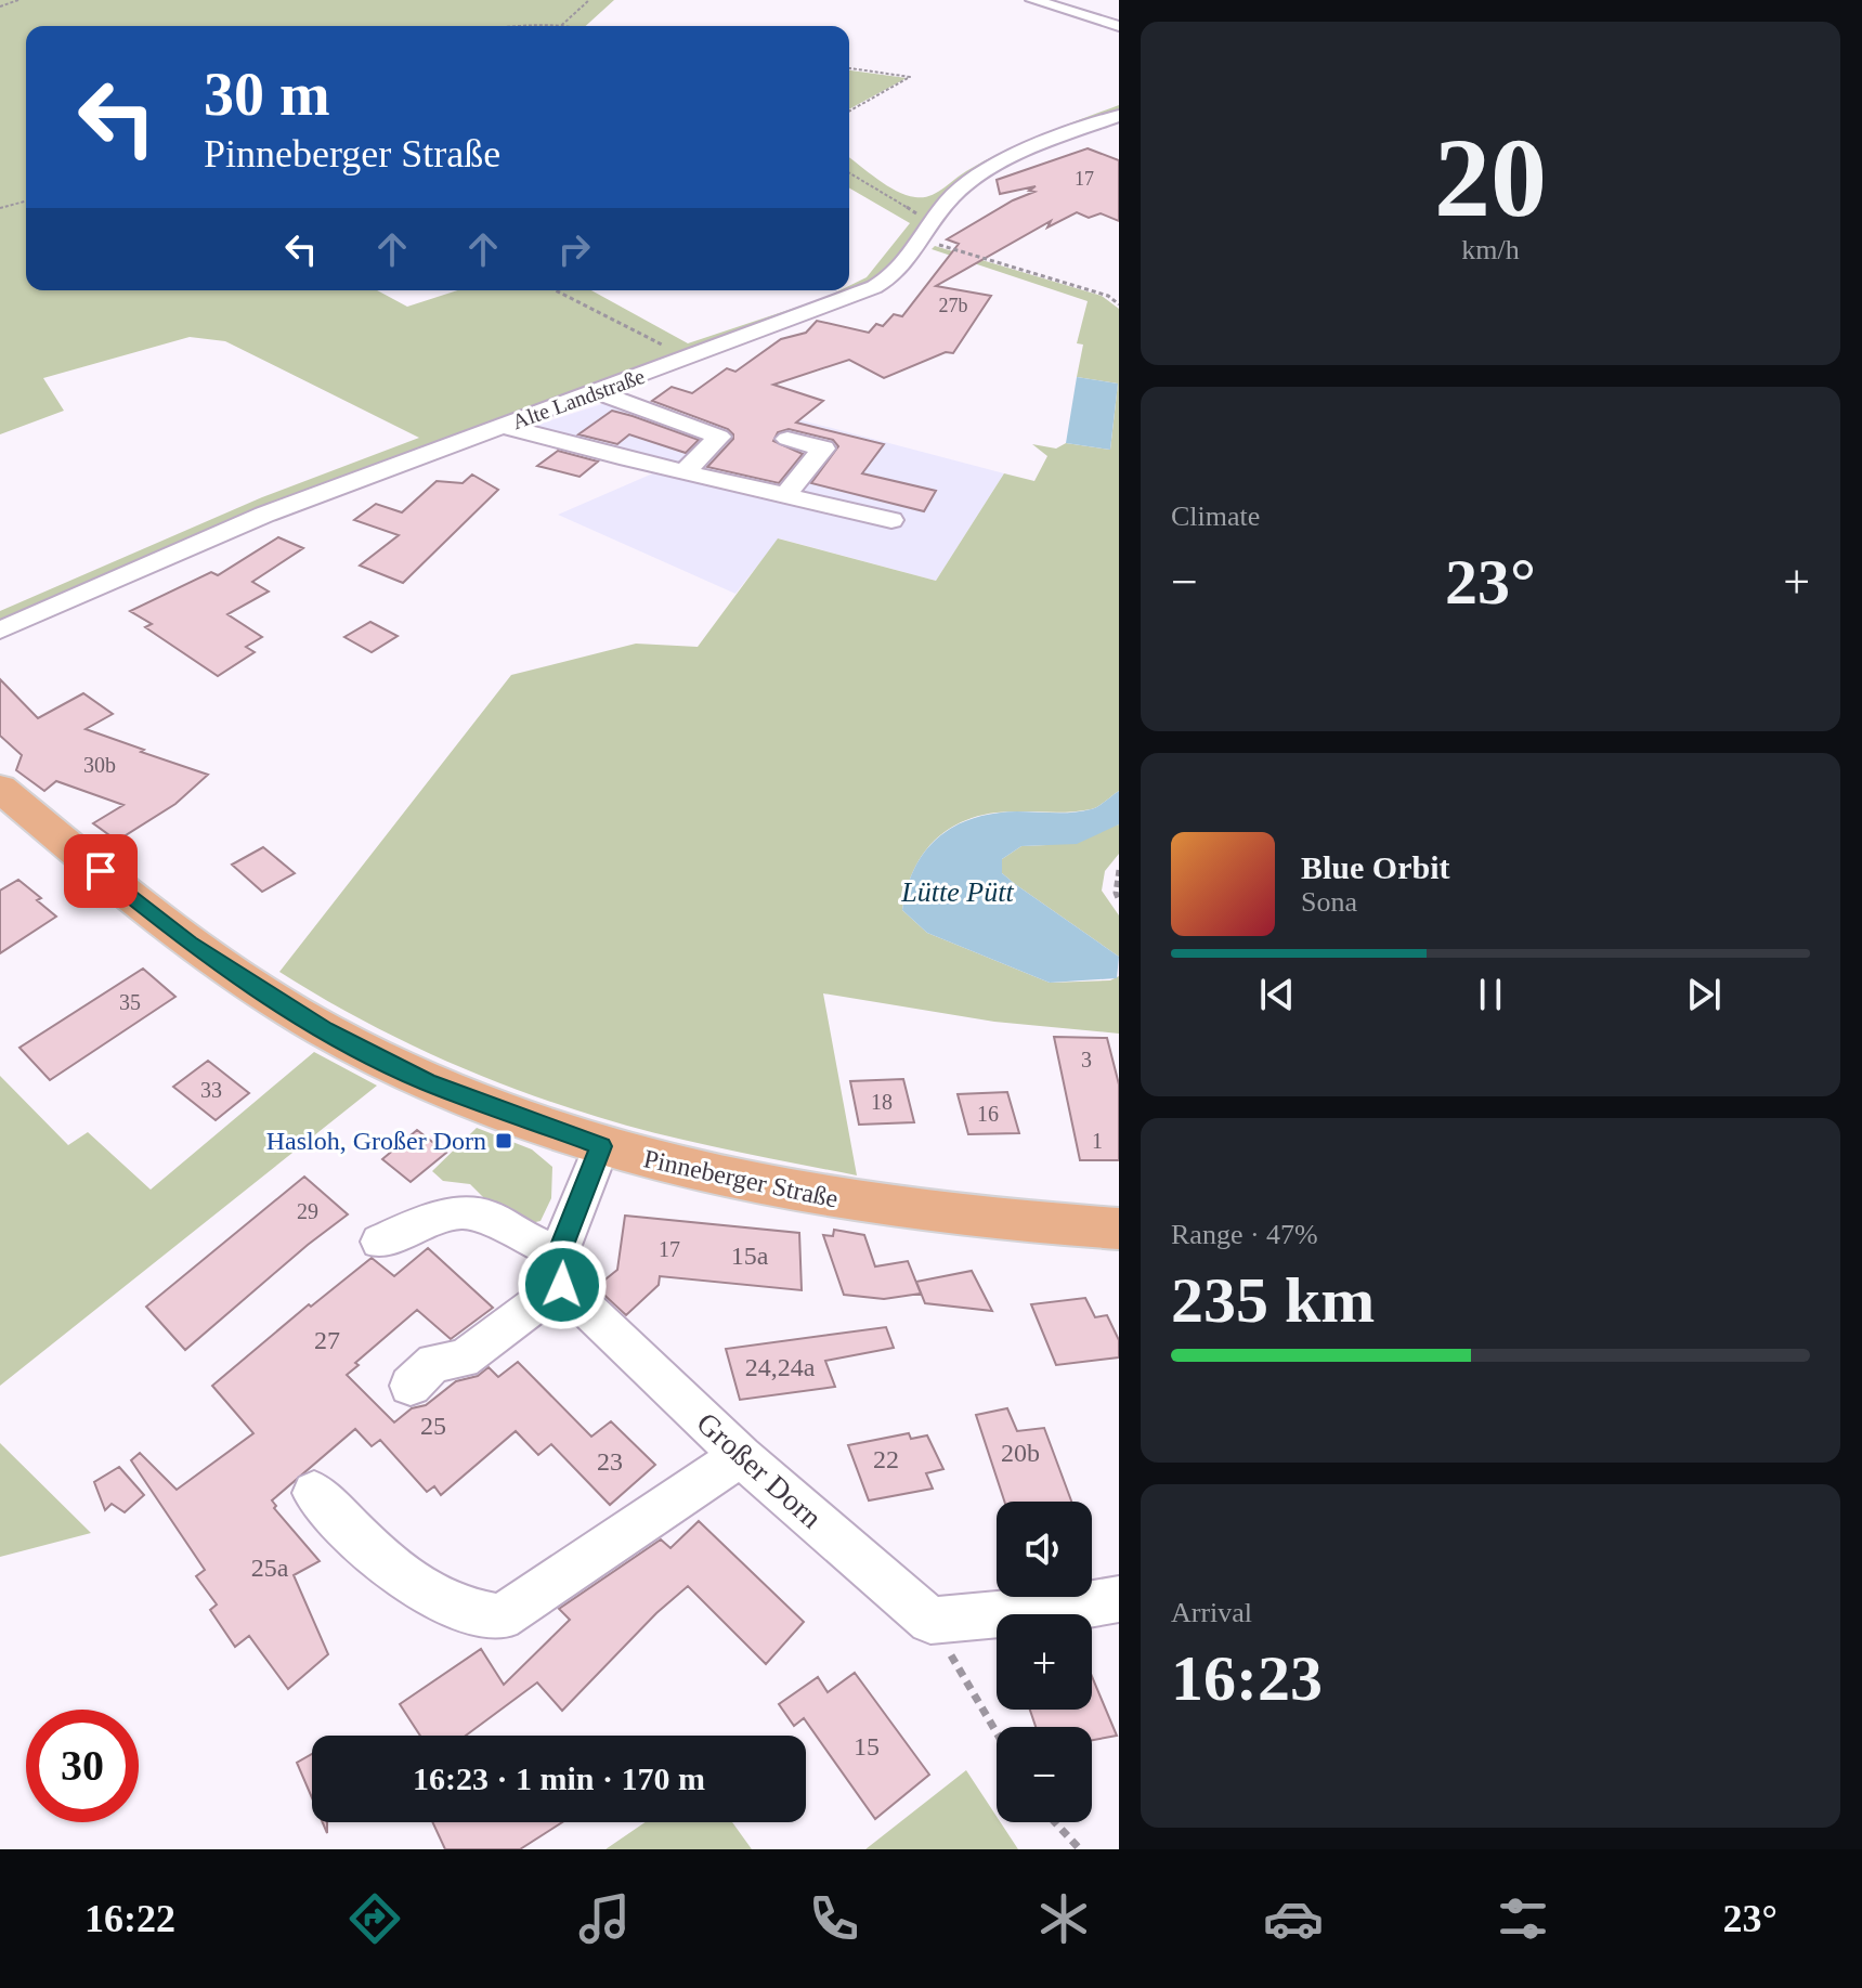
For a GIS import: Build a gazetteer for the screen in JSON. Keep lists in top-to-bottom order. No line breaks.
{"streets":{"main road":["Pinneberger Straße"],"street":["Alte Landstraße","Großer Dorn"]},"water":["Lütte Pütt"],"places":{"transit":["Hasloh, Großer Dorn"]},"house_numbers":["17","27b","30b","35","3","33","18","16","1","29","17","15a","27","24,24a","25","20b","22","23","25a","15"],"page":{"tile":[["20","km/h"],"Climate",["Range · 47%","235 km"],["Arrival","16:23"]],"turn":["30 m","Pinneberger Straße"],"heat":["−","23°","+"],"song":["Blue Orbit","Sona"],"map_buttons":["+","−"],"limit":"30","trip":"16:23 · 1 min · 170 m","tabs":["16:22","23°"]}}
